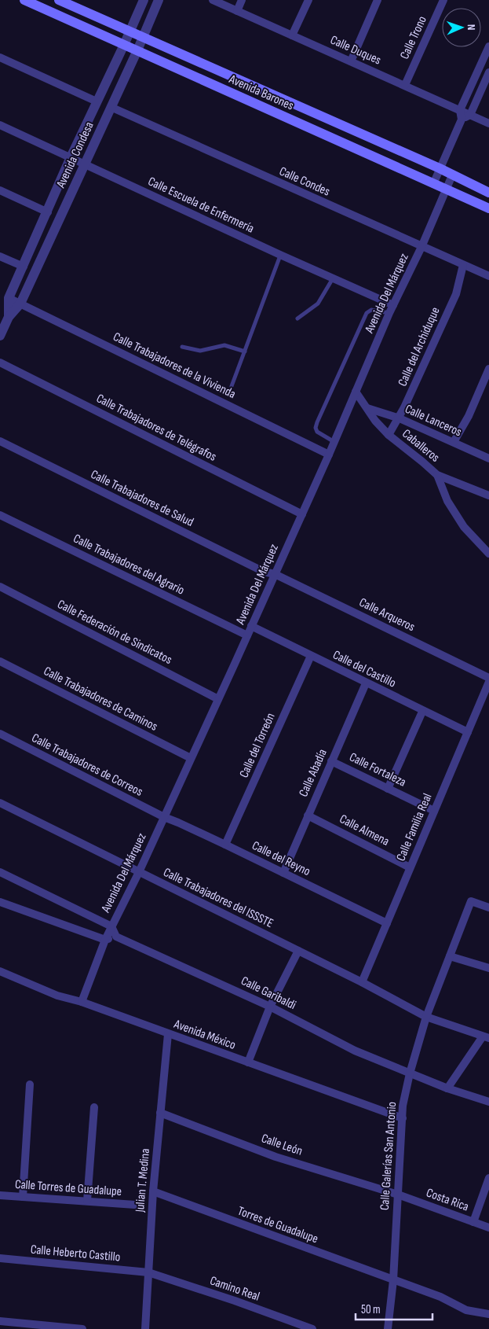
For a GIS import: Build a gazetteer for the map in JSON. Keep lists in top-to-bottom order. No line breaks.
{"streets":{"main road":["Avenida Barones"],"street":["Calle Trono","Calle Duques","Avenida Condesa","Calle Condes","Calle Escuela de Enfermería","Avenida Del Márquez","Calle del Archiduque","Calle Trabajadores de la Vivienda","Calle Lanceros","Calle Trabajadores de Telégrafos","Caballeros","Calle Trabajadores de Salud","Calle Trabajadores del Agrario","Calle Arqueros","Calle Federación de Sindicatos","Calle del Castillo","Calle Trabajadores de Caminos","Calle del Torreón","Calle Trabajadores de Correos","Calle Fortaleza","Calle Abadía","Calle Familia Real","Calle Almena","Calle del Reyno","Calle Trabajadores del ISSSTE","Calle Garibaldi","Avenida México","Calle León","Calle Galerías San Antonio","Julian T. Medina","Calle Torres de Guadalupe","Costa Rica","Torres de Guadalupe","Calle Heberto Castillo","Camino Real"]},"crossings":[["Calle Trono","Calle Duques"],["Avenida Barones","Avenida Condesa"],["Avenida Barones","Avenida Del Márquez"],["Avenida Condesa","Calle Condes"],["Avenida Condesa","Calle Escuela de Enfermería"],["Avenida Condesa","Calle Trabajadores de la Vivienda"],["Calle Condes","Avenida Del Márquez"],["Calle Condes","Calle del Archiduque"],["Calle Escuela de Enfermería","Avenida Del Márquez"],["Avenida Del Márquez","Calle Trabajadores de la Vivienda"],["Avenida Del Márquez","Calle Trabajadores de Telégrafos"],["Avenida Del Márquez","Caballeros"],["Avenida Del Márquez","Calle Trabajadores de Salud"],["Avenida Del Márquez","Calle Trabajadores del Agrario"],["Avenida Del Márquez","Calle Arqueros"],["Avenida Del Márquez","Calle Federación de Sindicatos"],["Avenida Del Márquez","Calle del Castillo"],["Avenida Del Márquez","Calle Trabajadores de Caminos"],["Avenida Del Márquez","Calle Trabajadores de Correos"],["Avenida Del Márquez","Calle del Reyno"],["Avenida Del Márquez","Calle Trabajadores del ISSSTE"],["Avenida Del Márquez","Avenida México"],["Calle del Archiduque","Calle Lanceros"],["Calle del Archiduque","Caballeros"],["Calle Lanceros","Caballeros"],["Calle Trabajadores de Salud","Calle Arqueros"],["Calle del Castillo","Calle del Torreón"],["Calle del Castillo","Calle Abadía"],["Calle del Castillo","Calle Familia Real"],["Calle del Torreón","Calle del Reyno"],["Calle Trabajadores de Correos","Calle del Reyno"],["Calle Fortaleza","Calle Abadía"],["Calle Fortaleza","Calle Familia Real"],["Calle Abadía","Calle Almena"],["Calle Abadía","Calle del Reyno"],["Calle Familia Real","Calle Almena"],["Calle Familia Real","Calle del Reyno"],["Calle Familia Real","Calle Trabajadores del ISSSTE"],["Calle Trabajadores del ISSSTE","Calle Galerías San Antonio"],["Calle Garibaldi","Calle Galerías San Antonio"],["Avenida México","Calle Galerías San Antonio"],["Avenida México","Julian T. Medina"],["Calle León","Calle Galerías San Antonio"],["Calle León","Julian T. Medina"],["Calle León","Costa Rica"],["Calle Galerías San Antonio","Costa Rica"],["Calle Galerías San Antonio","Torres de Guadalupe"],["Julian T. Medina","Torres de Guadalupe"],["Julian T. Medina","Calle Heberto Castillo"],["Julian T. Medina","Camino Real"],["Calle Heberto Castillo","Camino Real"]],"scale_bar":"50 m","north":"right"}
